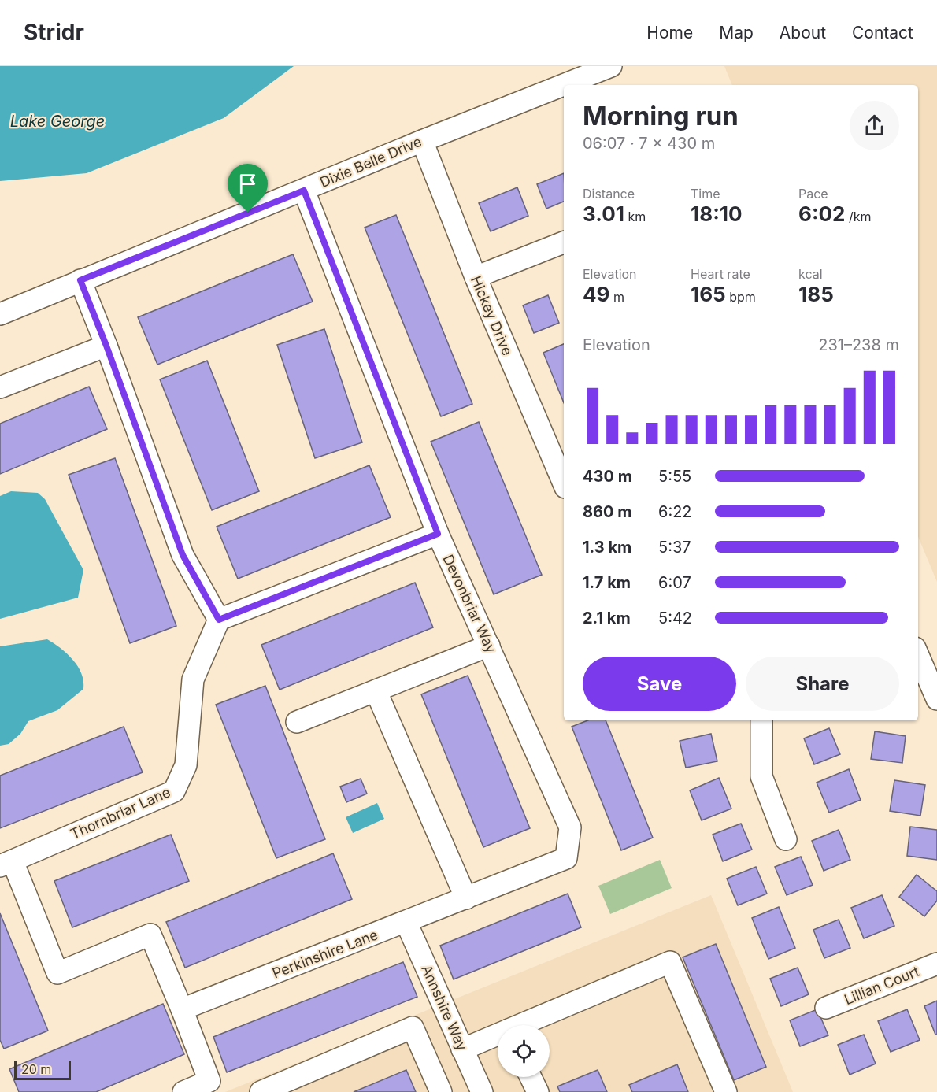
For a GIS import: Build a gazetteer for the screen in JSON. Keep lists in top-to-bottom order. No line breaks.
{"streets":{"street":["Dixie Belle Drive","Hickey Drive","Devonbriar Way","Thornbriar Lane","Perkinshire Lane","Lillian Court","Annshire Way"]},"crossings":[["Dixie Belle Drive","Hickey Drive"],["Dixie Belle Drive","Devonbriar Way"],["Devonbriar Way","Perkinshire Lane"],["Perkinshire Lane","Annshire Way"]],"water":["Lake George"],"scale_bar":"20 m","page":{"header":"Stridr","nav":["Home","Map","About","Contact"],"heading":["Morning run","06:07 · 7 × 430 m"],"stats":[["Distance","3.01 km"],["Time","18:10"],["Pace","6:02 /km"],["Elevation","49 m"],["Heart rate","165 bpm"],["kcal","185"]],"chart":["Elevation","231–238 m"],"list":[{"name":"430 m","note":"5:55"},{"name":"860 m","note":"6:22"},{"name":"1.3 km","note":"5:37"},{"name":"1.7 km","note":"6:07"},{"name":"2.1 km","note":"5:42"}],"buttons":["Save","Share"],"scale":"20 m"}}
